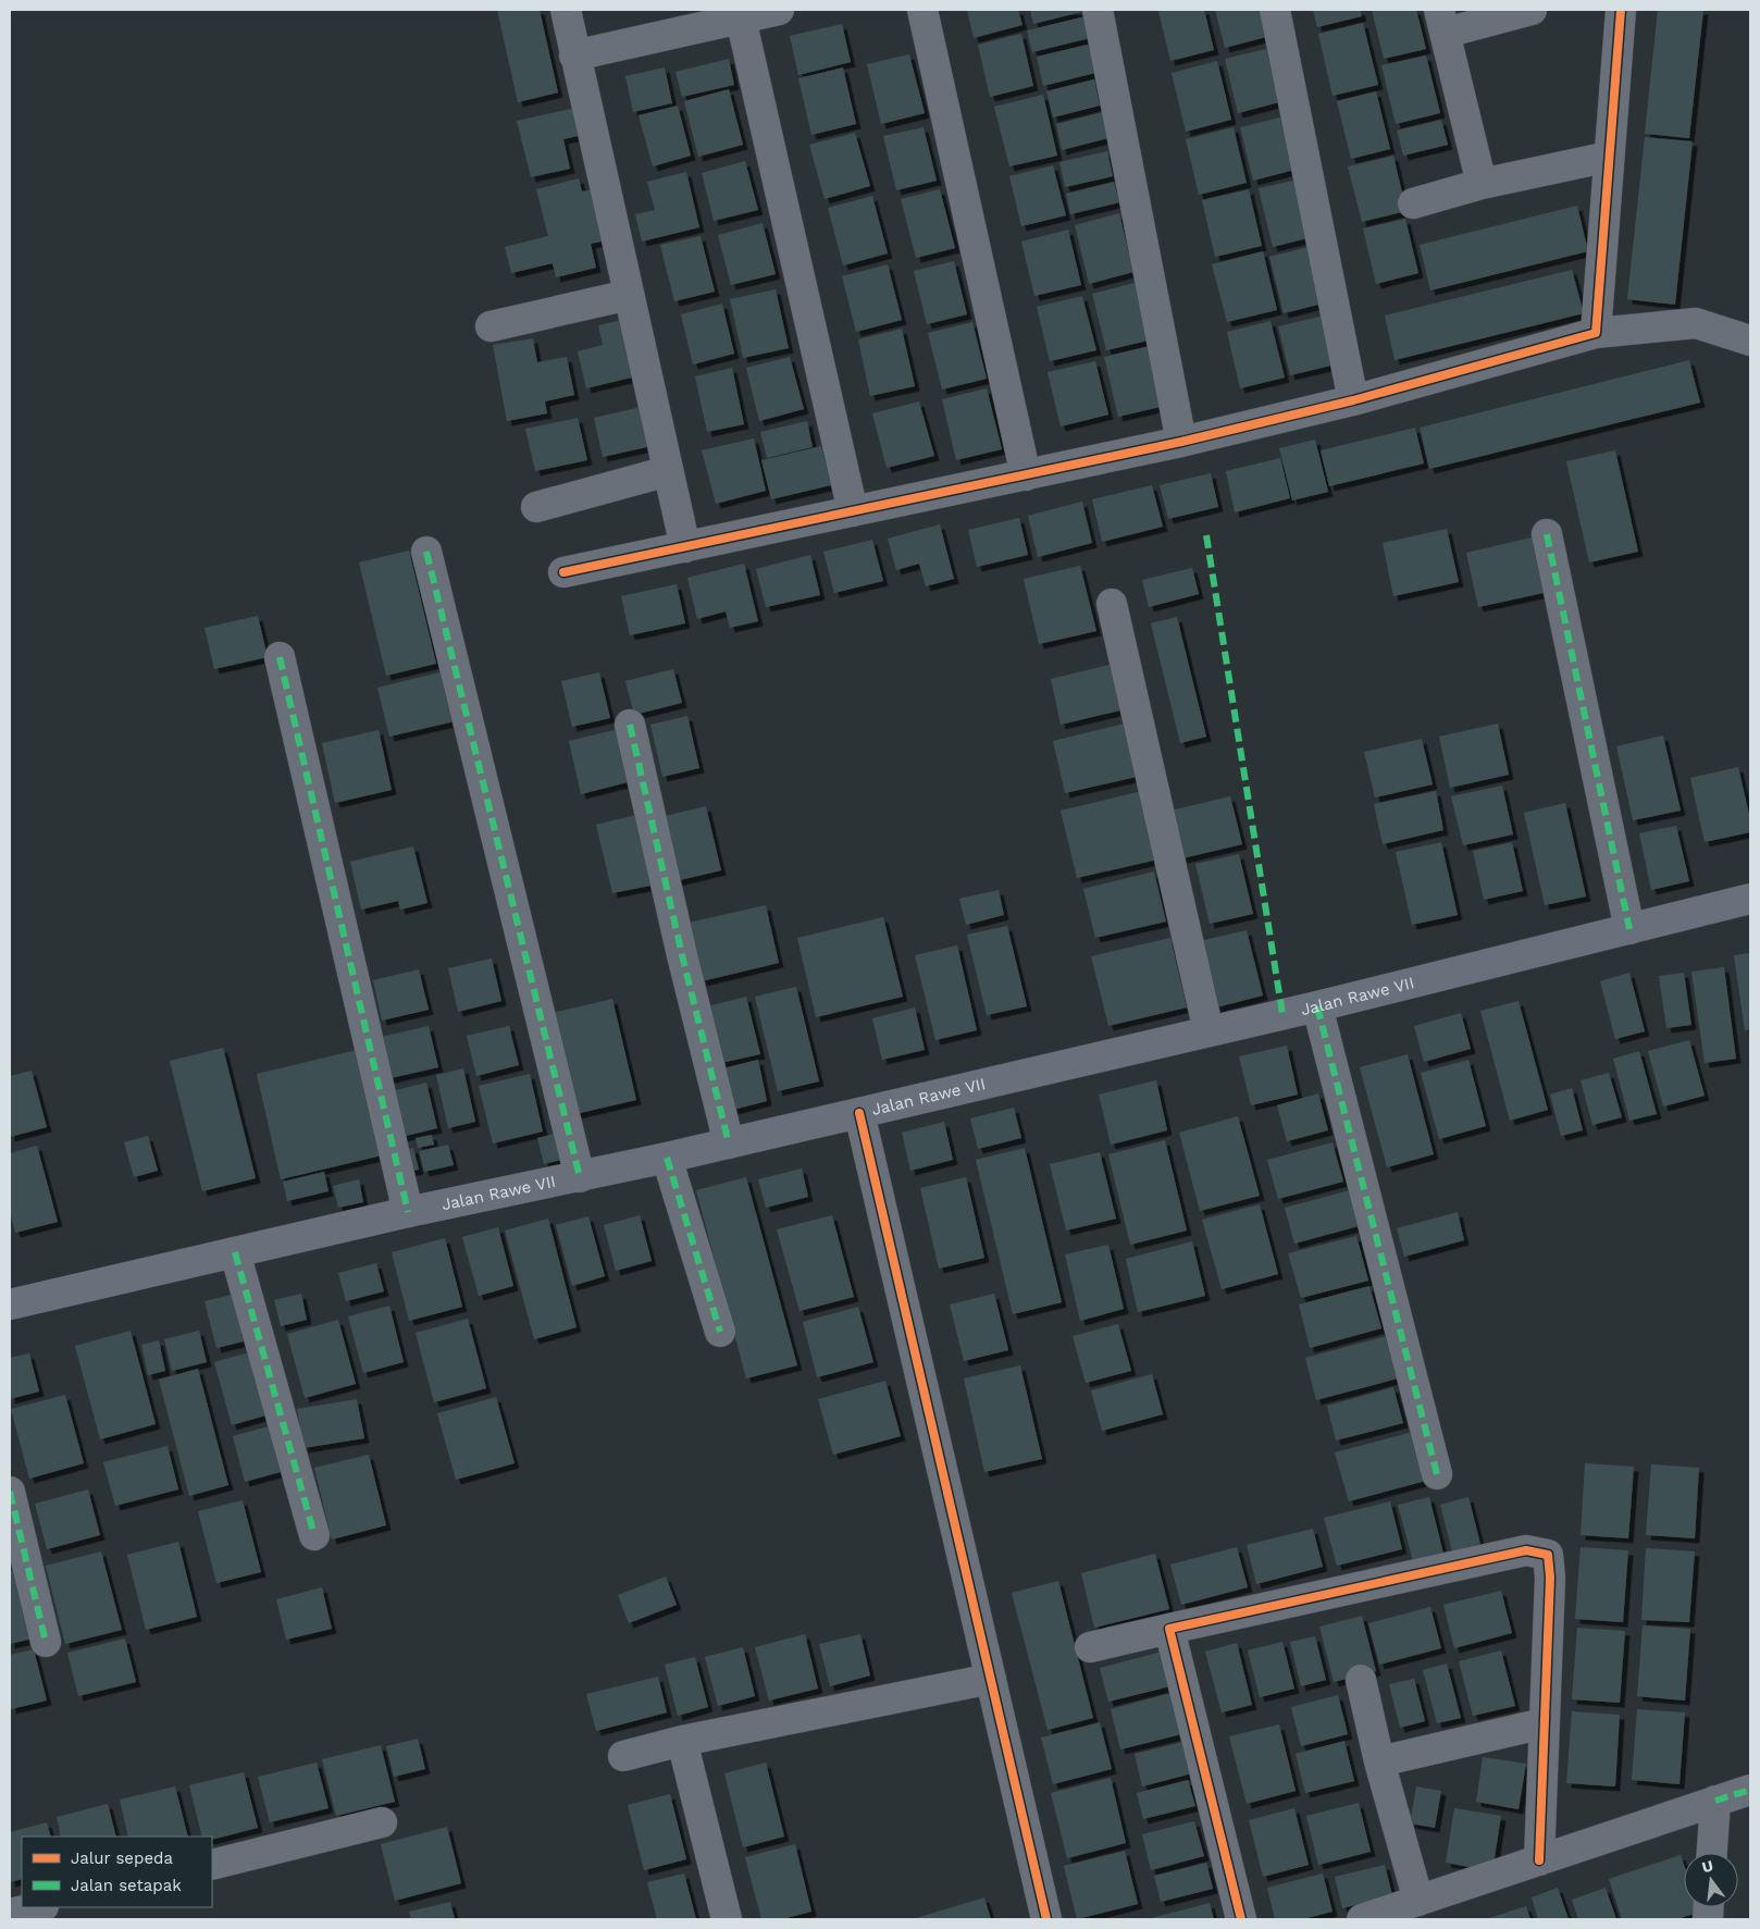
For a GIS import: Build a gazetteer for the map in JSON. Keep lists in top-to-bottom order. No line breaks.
{"streets":{"main road":["Jalan Rawe VII"]},"legend":["Jalur sepeda","Jalan setapak"],"north":"top"}
